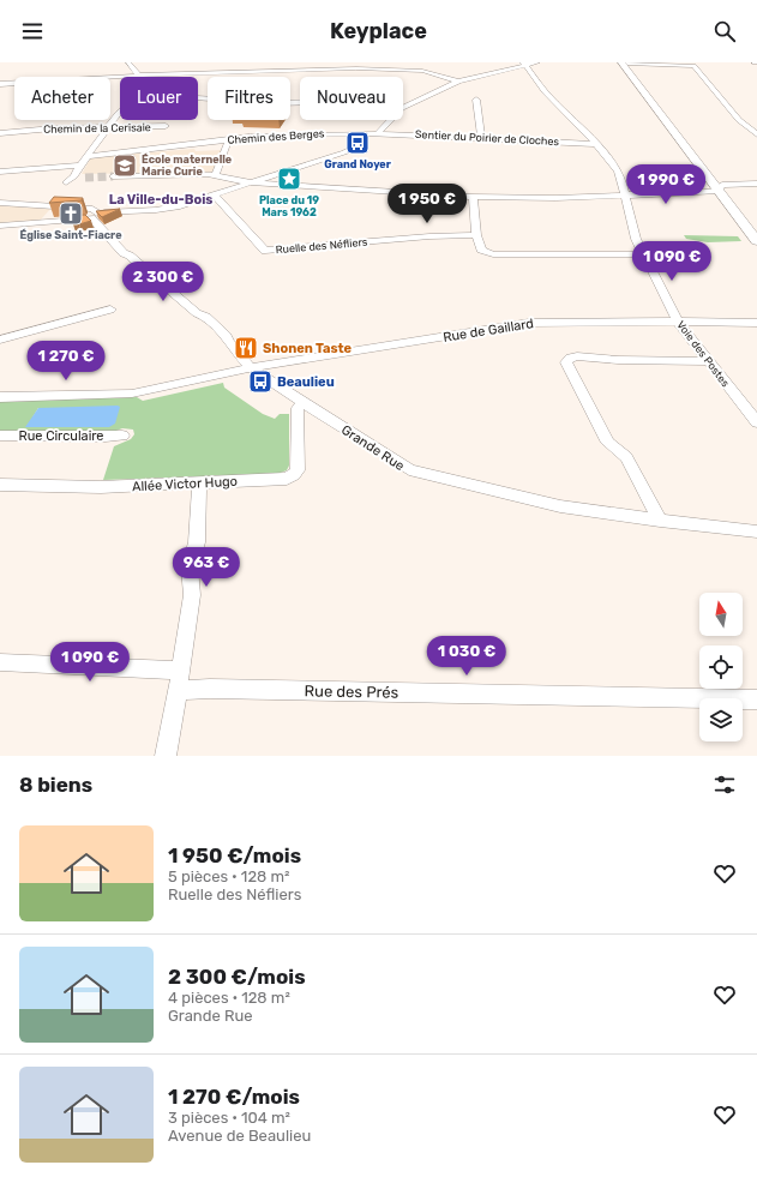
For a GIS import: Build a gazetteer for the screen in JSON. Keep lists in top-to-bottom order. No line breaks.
{"streets":{"street":["Chemin de la Cerisaie","Chemin des Berges","Sentier du Poirier de Cloches","Ruelle des Néfliers","Rue de Gaillard","Voie des Postes","Rue Circulaire","Grande Rue","Allée Victor Hugo","Rue des Prés"]},"crossings":[["Chemin des Berges","Sentier du Poirier de Cloches"],["Sentier du Poirier de Cloches","Voie des Postes"],["Rue de Gaillard","Voie des Postes"],["Rue de Gaillard","Grande Rue"],["Grande Rue","Allée Victor Hugo"]],"districts":["La Ville-du-Bois"],"places":{"bus stop":["Grand Noyer","Beaulieu"],"school or university":["École maternelle Marie Curie"],"place":["Place du 19 Mars 1962"],"church":["Église Saint-Fiacre"],"restaurant":["Shonen Taste"]},"north":"top","page":{"header":"Keyplace","chip":["Acheter","Louer","Filtres","Nouveau"],"price":["1 990 €","1 950 €","1 090 €","2 300 €","1 270 €","963 €","1 030 €","1 090 €"],"heading":"8 biens","list":[{"name":"1 950 €/mois","note":"5 pièces · 128 m² · Ruelle des Néfliers"},{"name":"2 300 €/mois","note":"4 pièces · 128 m² · Grande Rue"},{"name":"1 270 €/mois","note":"3 pièces · 104 m² · Avenue de Beaulieu"}]}}
